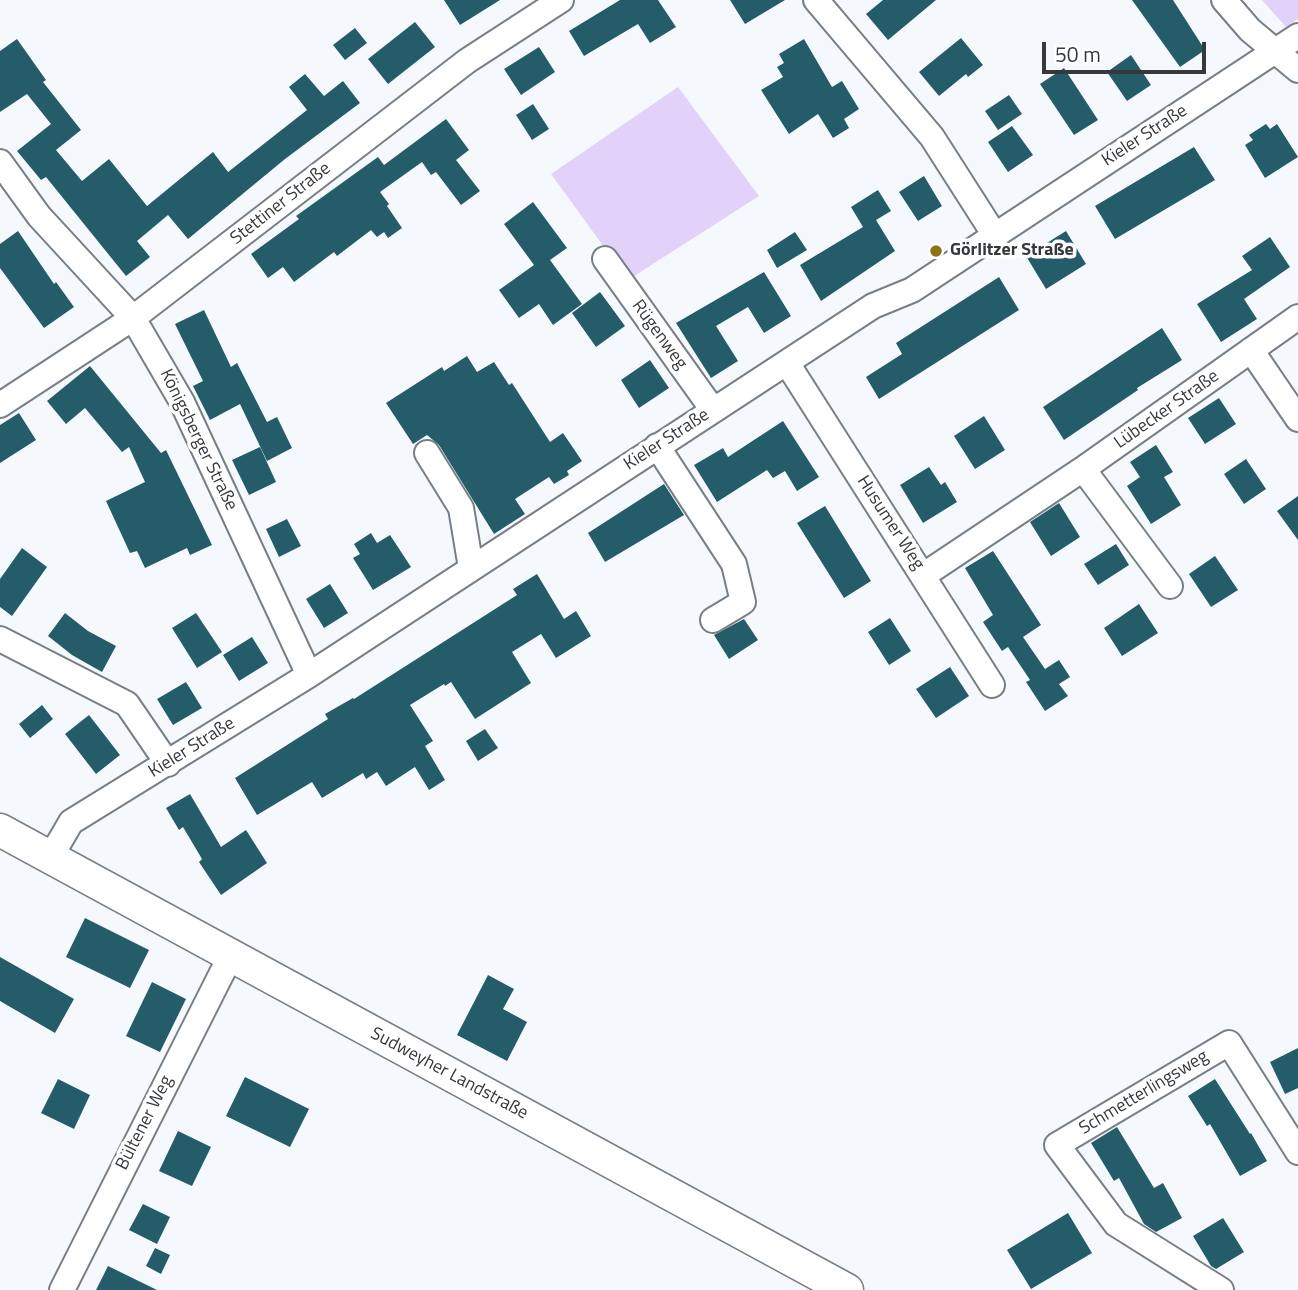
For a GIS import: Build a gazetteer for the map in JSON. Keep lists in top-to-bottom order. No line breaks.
{"streets":{"main road":["Sudweyher Landstraße"],"street":["Kieler Straße","Stettiner Straße","Rügenweg","Lübecker Straße","Königsberger Straße","Husumer Weg","Schmetterlingsweg","Bültener Weg"]},"crossings":[["Kieler Straße","Rügenweg"],["Kieler Straße","Königsberger Straße"],["Kieler Straße","Husumer Weg"],["Kieler Straße","Sudweyher Landstraße"],["Stettiner Straße","Königsberger Straße"],["Lübecker Straße","Husumer Weg"],["Sudweyher Landstraße","Bültener Weg"]],"places":["Görlitzer Straße"],"scale_bar":"50 m"}
